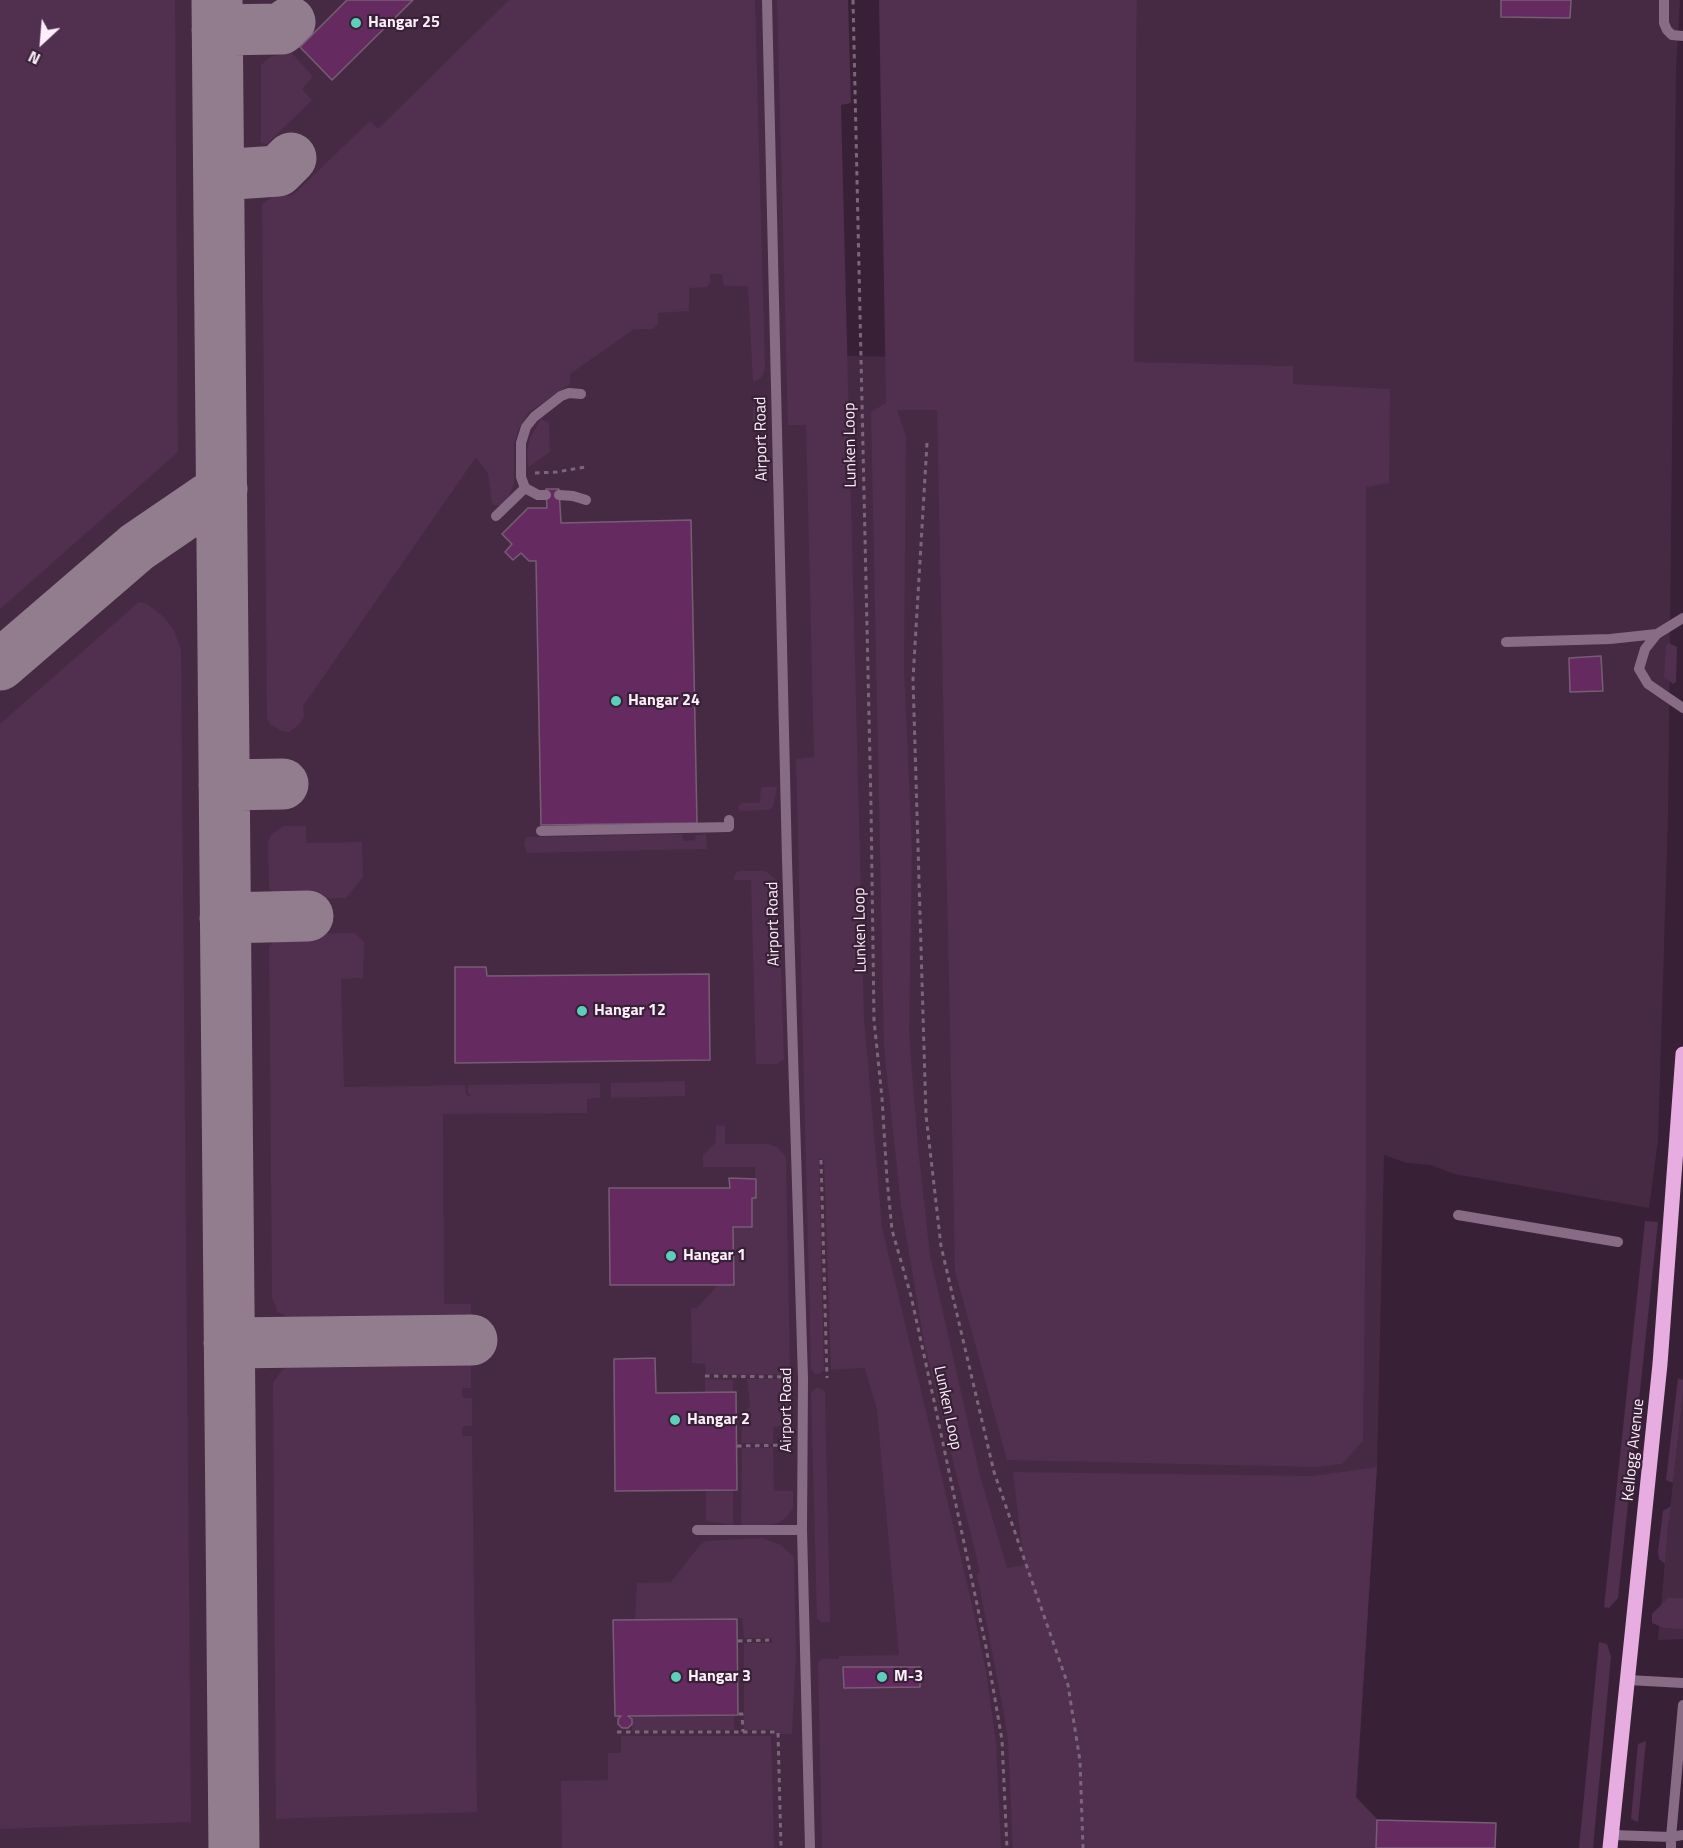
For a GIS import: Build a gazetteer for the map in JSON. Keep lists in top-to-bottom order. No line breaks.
{"streets":{"main road":["Kellogg Avenue"],"lane":["Airport Road"],"path":["Lunken Loop"]},"places":["Hangar 25","Hangar 24","Hangar 12","Hangar 1","Hangar 2","Hangar 3","M-3"],"north":"bottom left"}
